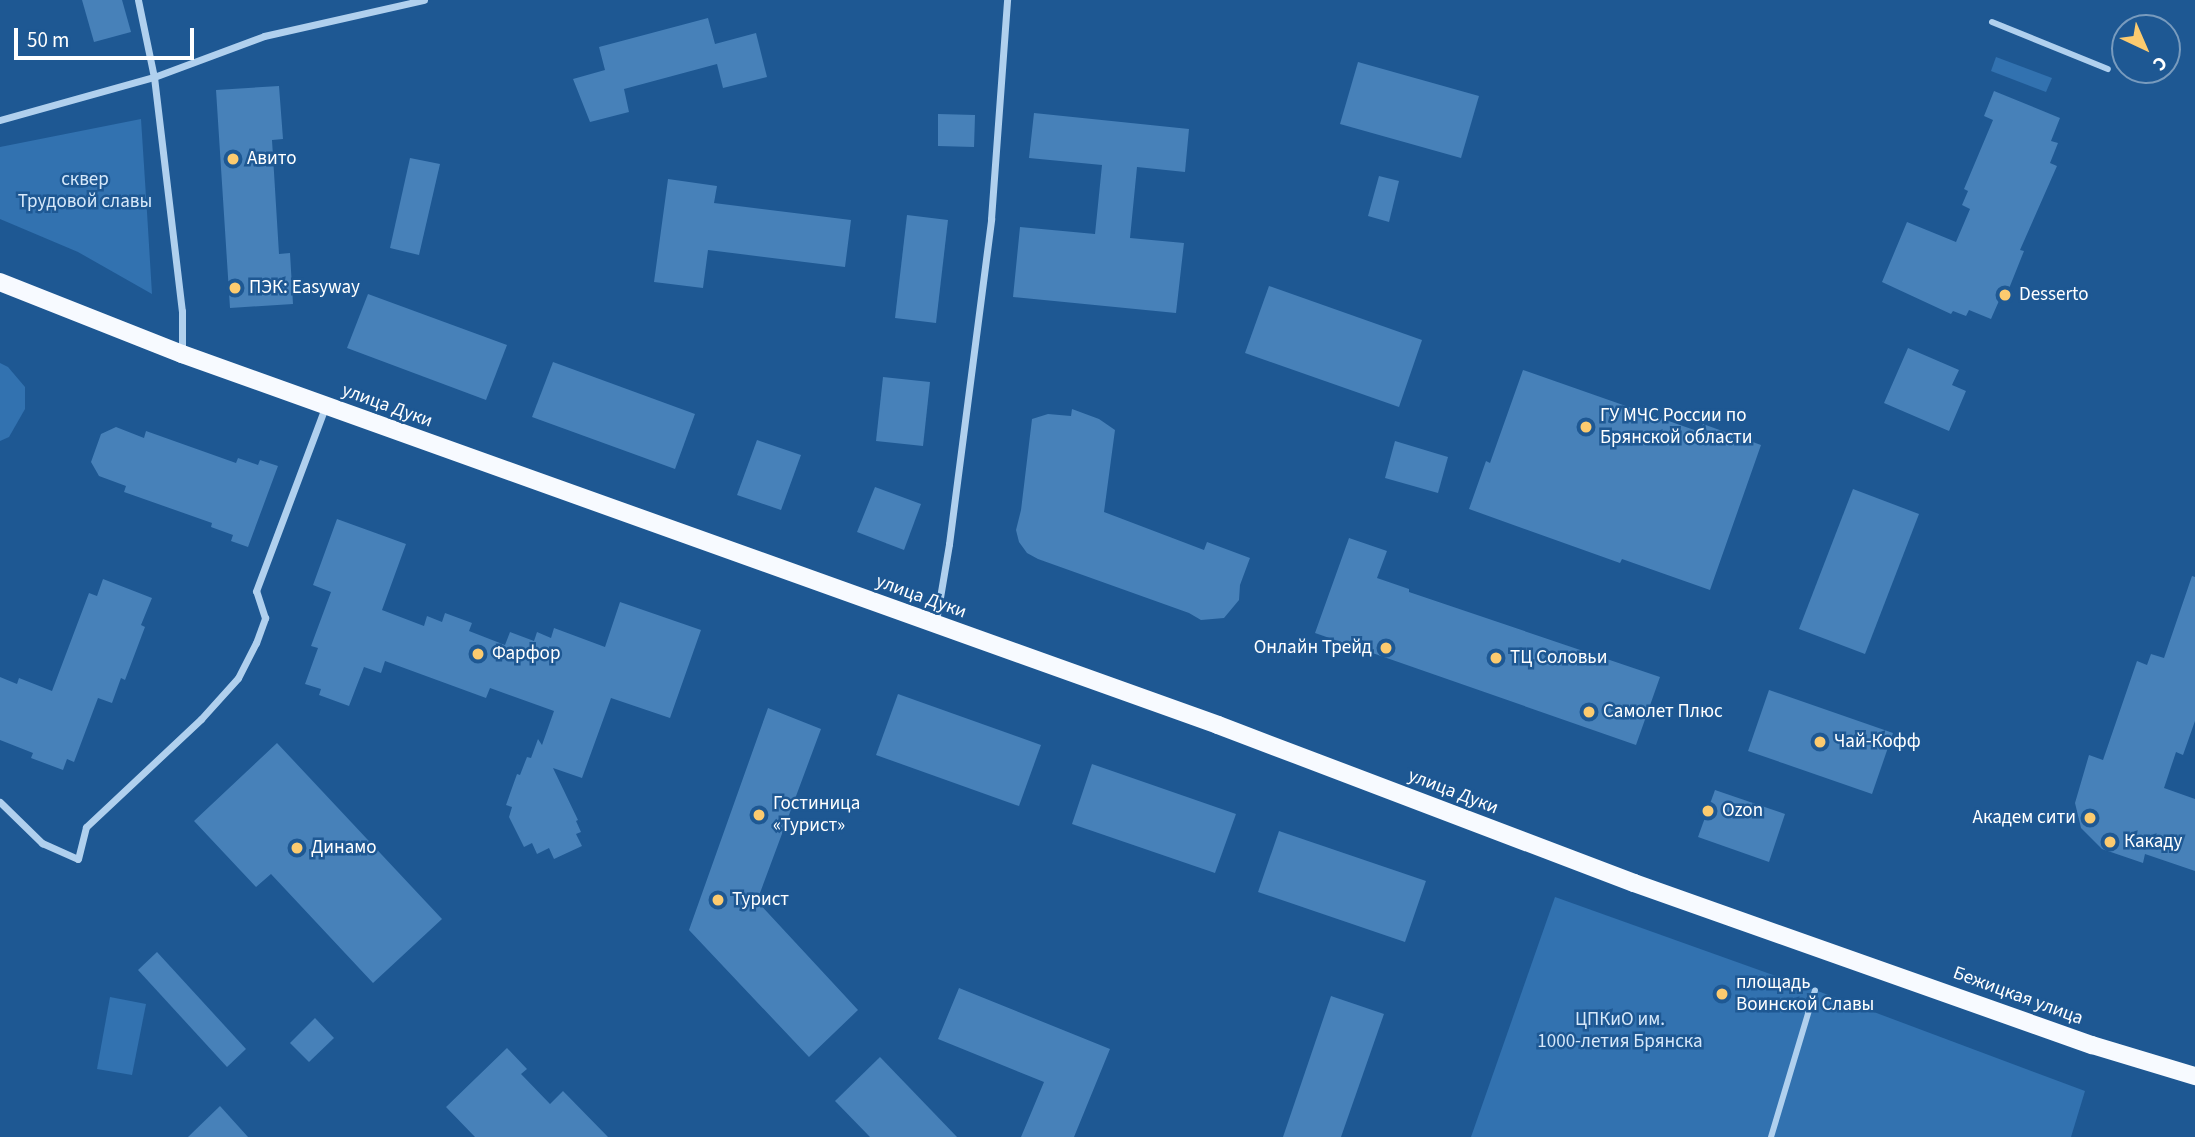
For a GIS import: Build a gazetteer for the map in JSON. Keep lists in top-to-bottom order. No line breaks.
{"streets":{"main road":["улица Дуки","Бежицкая улица"]},"crossings":[["улица Дуки","Бежицкая улица"]],"parks":["сквер Трудовой славы","ЦПКиО им. 1000-летия Брянска"],"places":["Авито","ПЭК: Easyway","Desserto","ГУ МЧС России по Брянской области","Онлайн Трейд","Фарфор","ТЦ Соловьи","Самолет Плюс","Чай-Кофф","Ozon","Гостиница «Турист»","Академ сити","Какаду","Динамо","Турист","площадь Воинской Славы"],"scale_bar":"50 m","north":"bottom right"}
